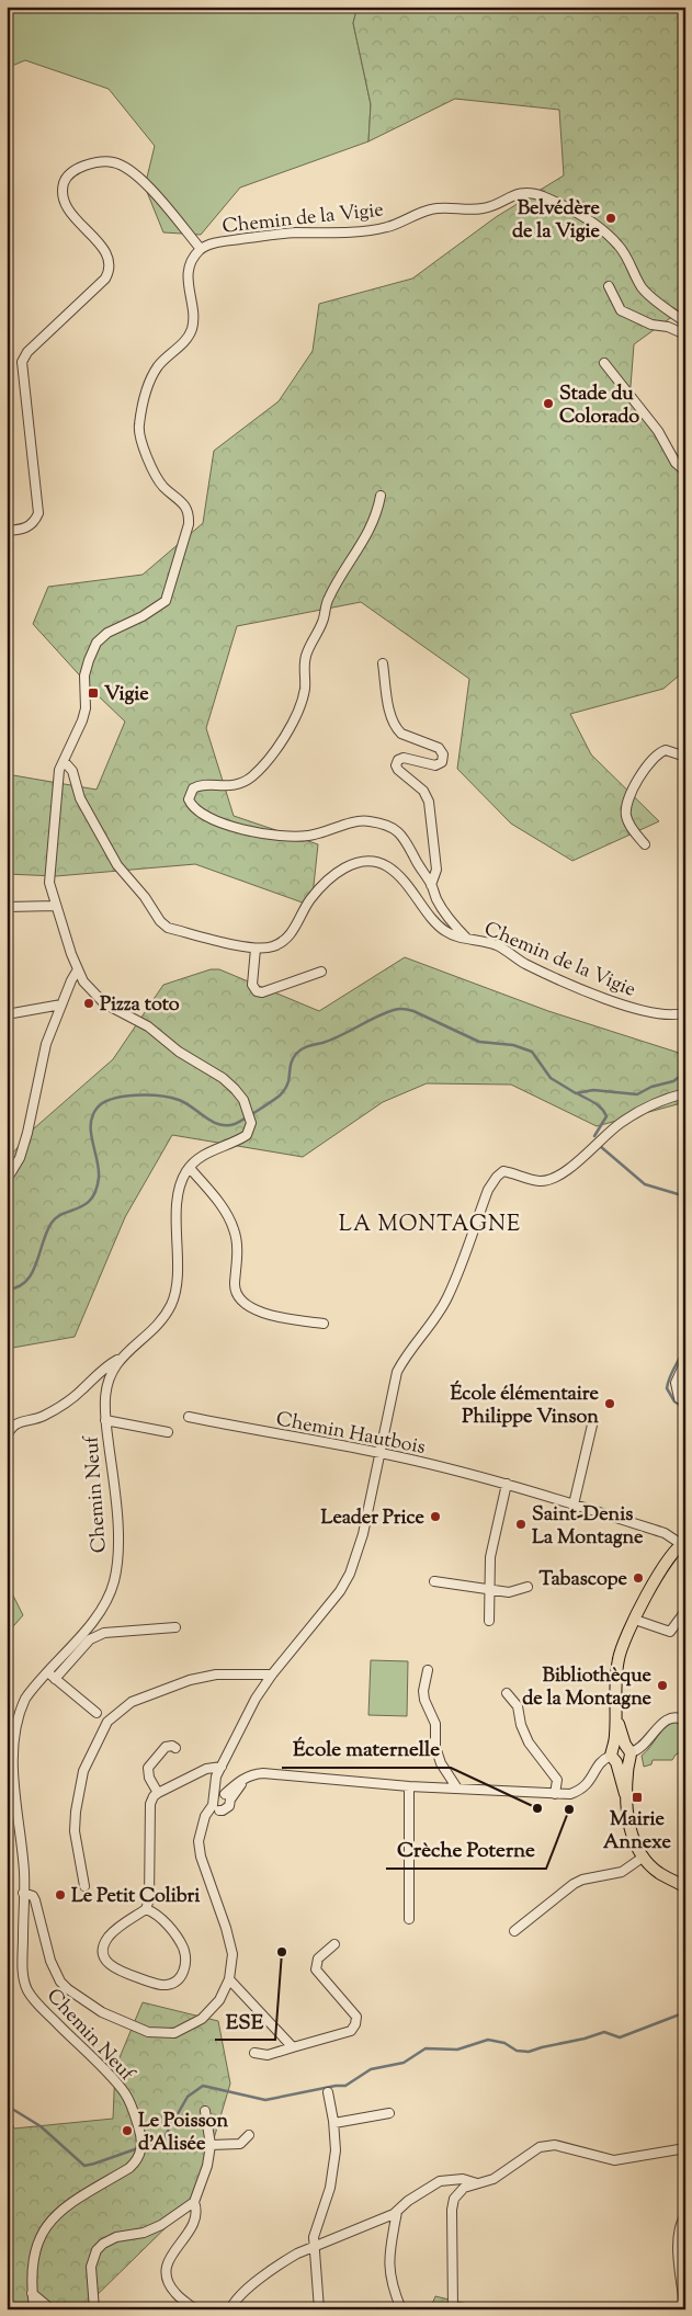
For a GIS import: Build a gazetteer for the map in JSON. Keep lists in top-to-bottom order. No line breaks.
{"streets":{"street":["Chemin de la Vigie","Chemin Hautbois","Chemin Neuf"]},"crossings":[["Chemin de la Vigie","Chemin Neuf"]],"districts":["LA MONTAGNE"],"places":{"other":["Belvédère de la Vigie","Stade du Colorado","Pizza toto","École élémentaire Philippe Vinson","Leader Price","Saint-Denis La Montagne","Tabascope","Bibliothèque de la Montagne","École maternelle","Crèche Poterne","Le Petit Colibri","ESE","Le Poisson d'Alisée"],"transit":["Vigie","Mairie Annexe"]}}
